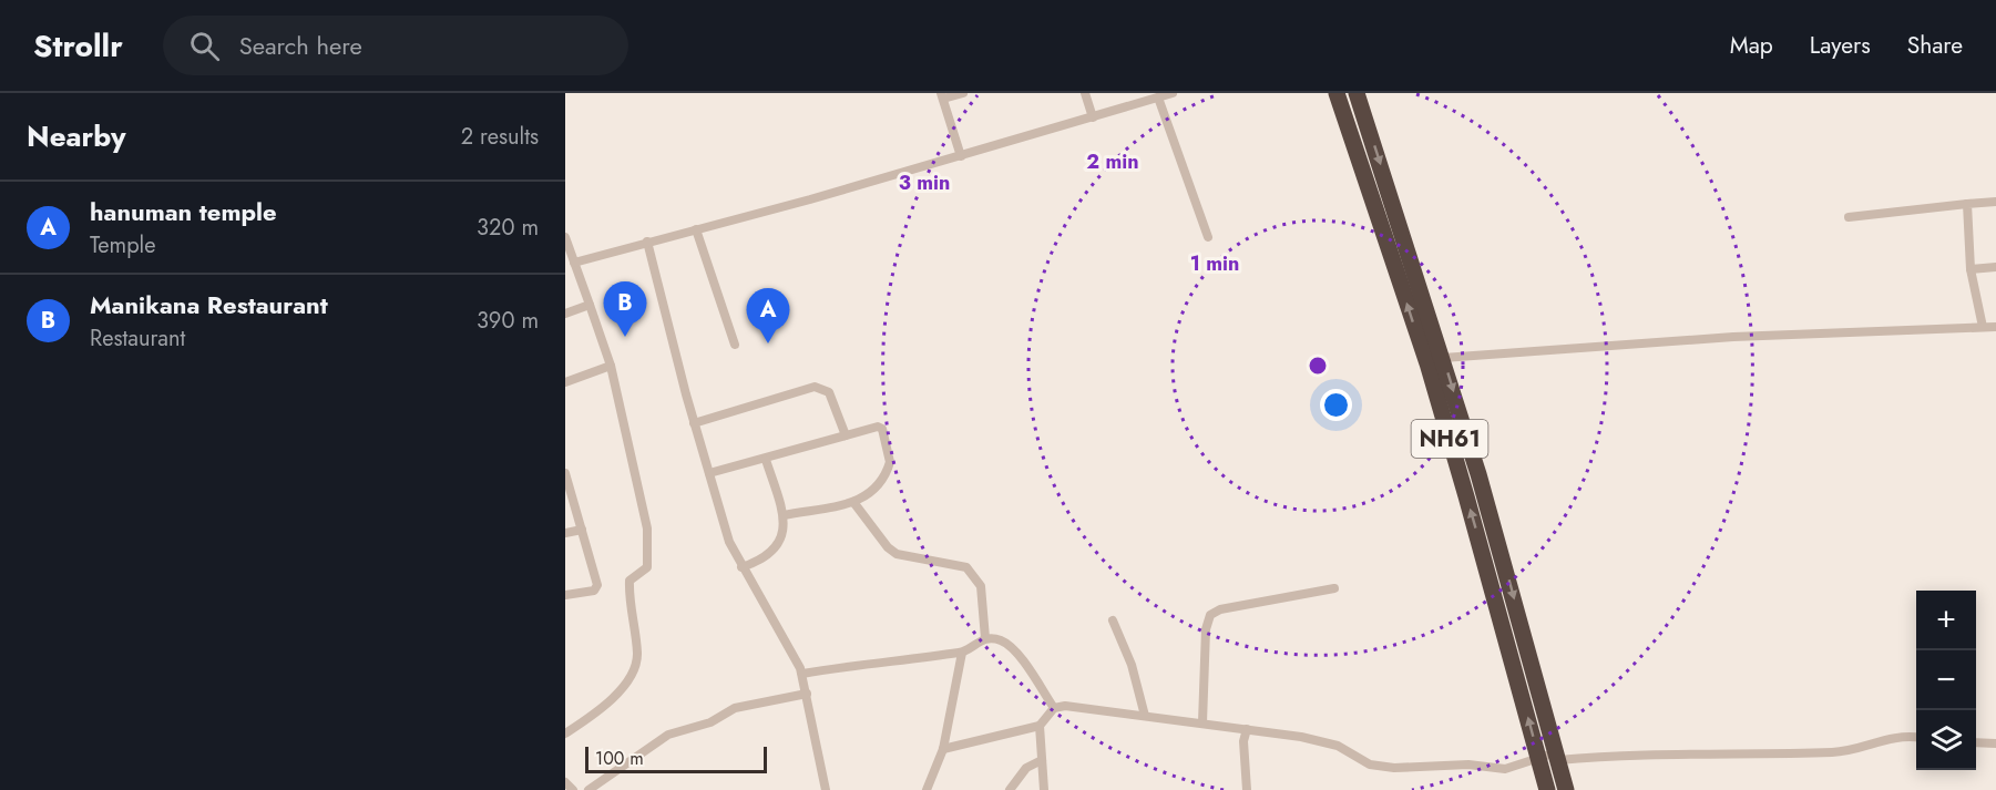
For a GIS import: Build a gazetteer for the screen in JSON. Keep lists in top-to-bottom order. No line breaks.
{"streets":{"highway":["NH61"]},"scale_bar":"100 m","page":{"header":"Strollr","search":"Search here","nav":["Map","Layers","Share"],"heading":["Nearby","2 results"],"list":[{"mark":"A","name":"hanuman temple","note":"Temple","value":"320 m"},{"mark":"B","name":"Manikana Restaurant","note":"Restaurant","value":"390 m"}],"pins":["B","A"],"map_buttons":["+","−"],"scale":"100 m"},"rings":["2 min","3 min","1 min"]}
